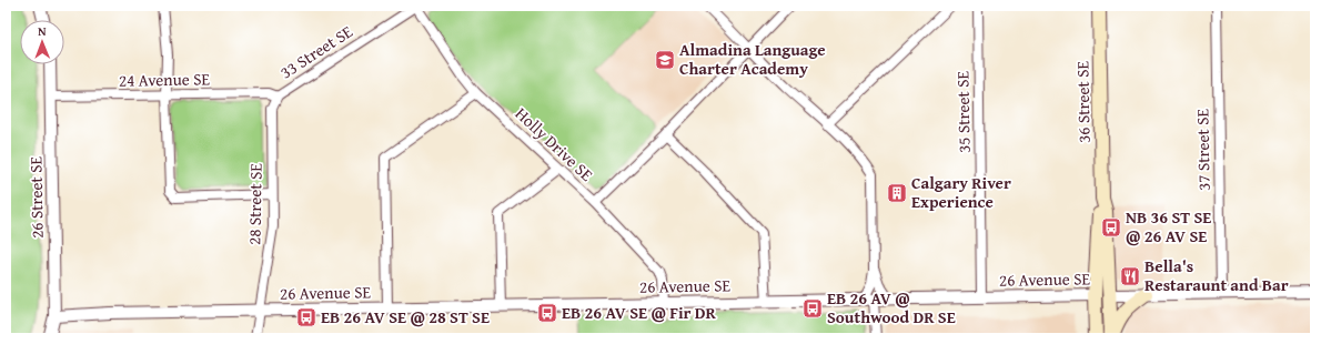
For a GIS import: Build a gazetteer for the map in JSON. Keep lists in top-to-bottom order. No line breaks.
{"streets":{"main road":["36 Street SE"],"street":["33 Street SE","24 Avenue SE","35 Street SE","Holly Drive SE","37 Street SE","26 Street SE","28 Street SE","26 Avenue SE"]},"crossings":[["33 Street SE","24 Avenue SE"],["33 Street SE","Holly Drive SE"],["33 Street SE","28 Street SE"],["24 Avenue SE","26 Street SE"],["24 Avenue SE","28 Street SE"],["36 Street SE","26 Avenue SE"],["35 Street SE","26 Avenue SE"],["Holly Drive SE","26 Avenue SE"],["37 Street SE","26 Avenue SE"],["26 Street SE","26 Avenue SE"],["28 Street SE","26 Avenue SE"]],"places":{"school or university":["Almadina Language Charter Academy"],"building":["Calgary River Experience"],"bus stop":["NB 36 ST SE @ 26 AV SE","EB 26 AV @ Southwood DR SE","EB 26 AV SE @ Fir DR","EB 26 AV SE @ 28 ST SE"],"restaurant":["Bella's Restaraunt and Bar"]},"north":"top"}
